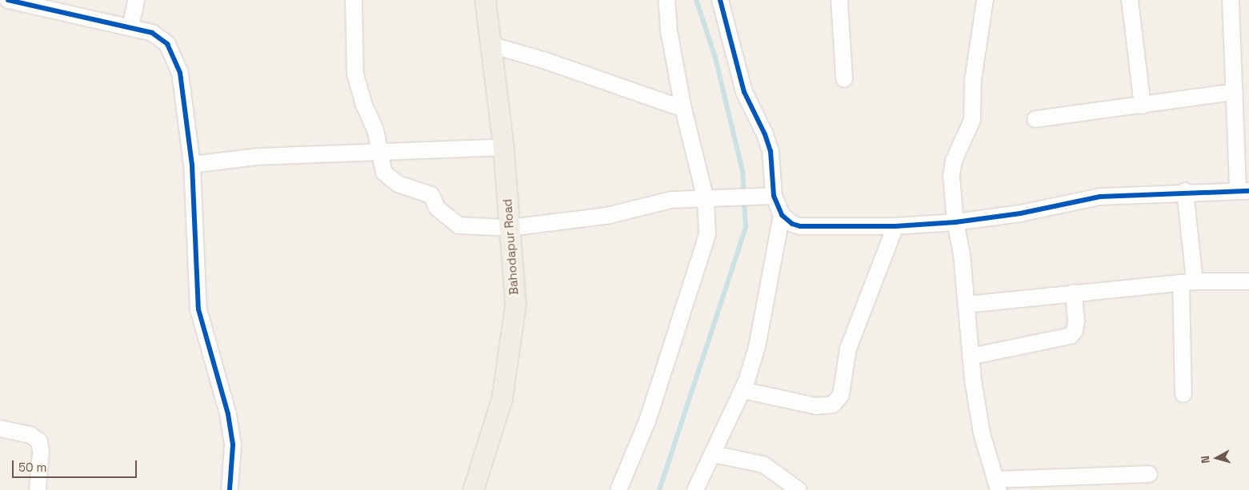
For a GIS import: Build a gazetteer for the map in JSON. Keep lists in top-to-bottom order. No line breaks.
{"streets":{"main road":["Bahodapur Road"]},"scale_bar":"50 m","north":"left"}
